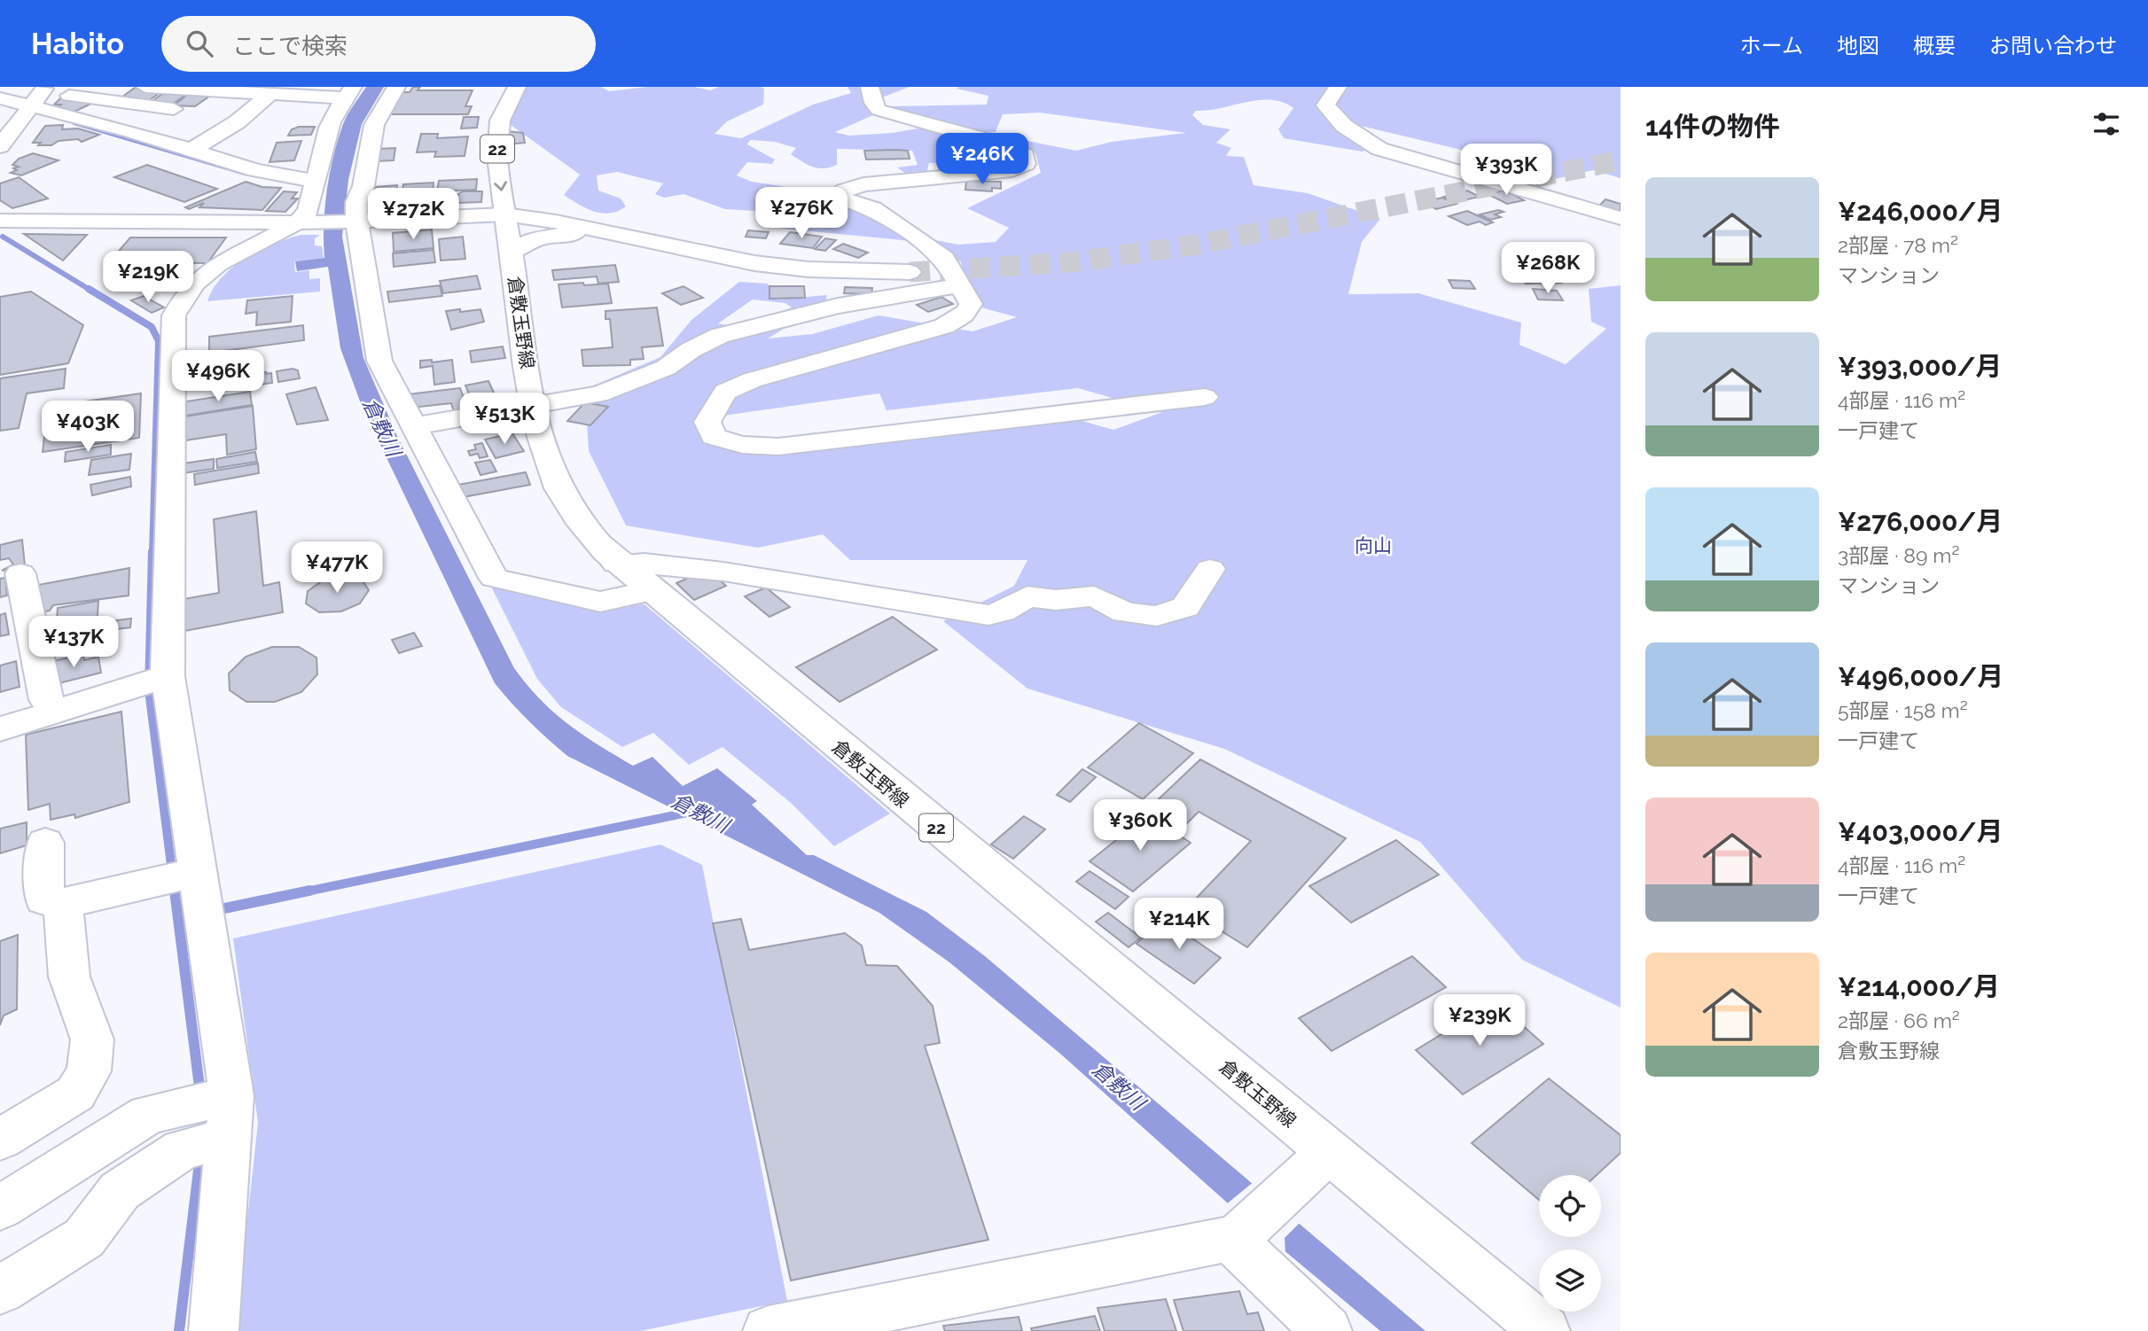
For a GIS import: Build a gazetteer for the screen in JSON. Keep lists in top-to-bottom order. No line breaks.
{"streets":{"street":["22","倉敷玉野線"]},"water":["倉敷川"],"parks":["向山"],"page":{"header":"Habito","search":"ここで検索","nav":["ホーム","地図","概要","お問い合わせ"],"heading":"14件の物件","price":["¥246K","¥393K","¥276K","¥272K","¥268K","¥219K","¥496K","¥513K","¥403K","¥477K","¥137K","¥360K","¥214K","¥239K"],"list":[{"name":"¥246,000/月","note":"2部屋 · 78 m² · マンション"},{"name":"¥393,000/月","note":"4部屋 · 116 m² · 一戸建て"},{"name":"¥276,000/月","note":"3部屋 · 89 m² · マンション"},{"name":"¥496,000/月","note":"5部屋 · 158 m² · 一戸建て"},{"name":"¥403,000/月","note":"4部屋 · 116 m² · 一戸建て"},{"name":"¥214,000/月","note":"2部屋 · 66 m² · 倉敷玉野線"}]}}
